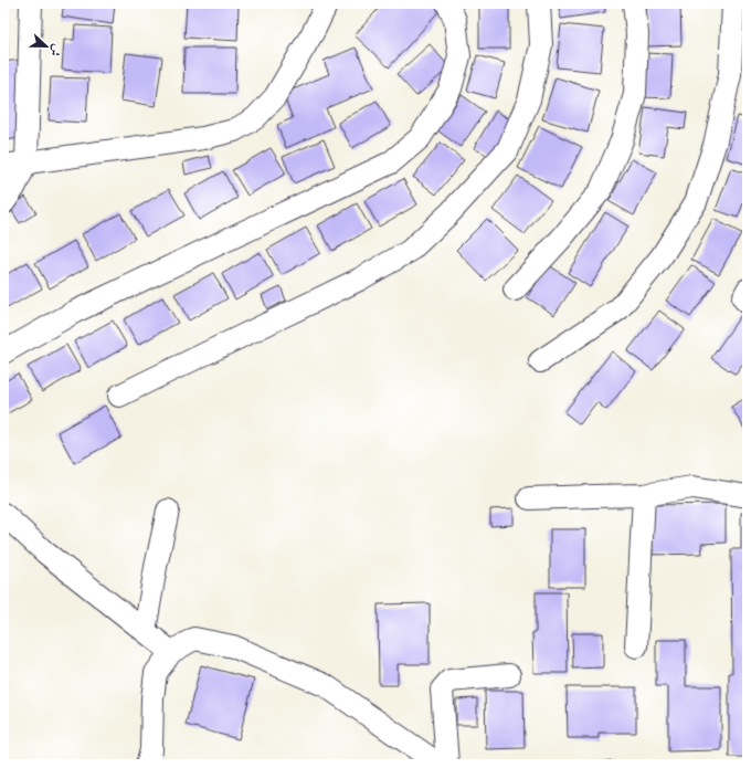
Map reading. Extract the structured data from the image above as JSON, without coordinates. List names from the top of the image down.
{
  "north": "right"
}
